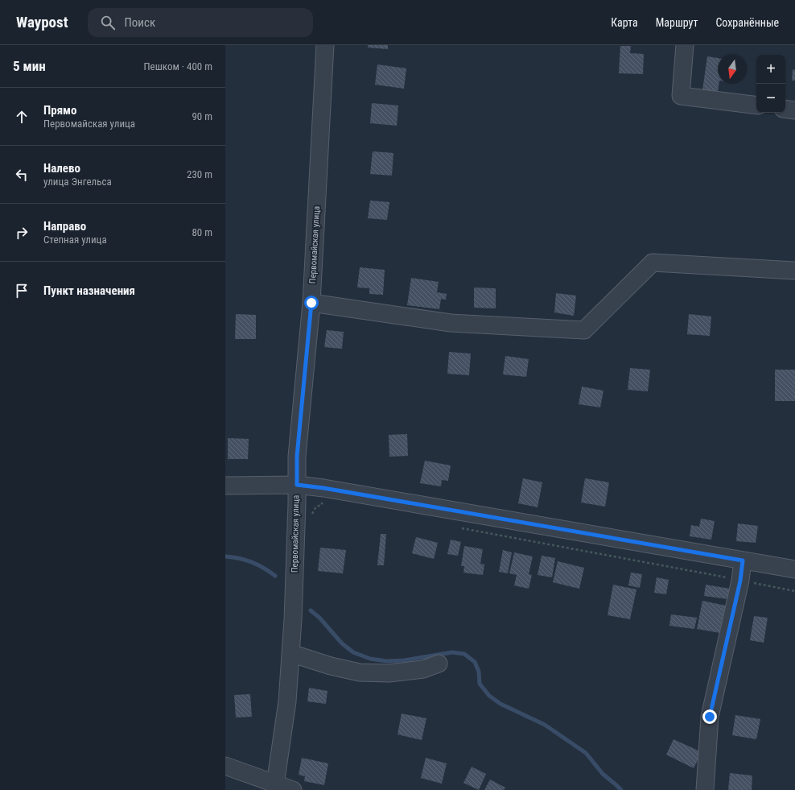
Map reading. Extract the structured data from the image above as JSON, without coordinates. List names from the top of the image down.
{
  "streets": {
    "street": ["Первомайская улица"]
  },
  "north": "bottom",
  "page": {
    "header": "Waypost",
    "search": "Поиск",
    "nav": ["Карта", "Маршрут", "Сохранённые"],
    "heading": ["5 мин", "Пешком · 400 m"],
    "map_buttons": ["+", "−"],
    "list": [
      ["Прямо", "Первомайская улица", "90 m"],
      ["Налево", "улица Энгельса", "230 m"],
      ["Направо", "Степная улица", "80 m"],
      "Пункт назначения"
    ]
  }
}
